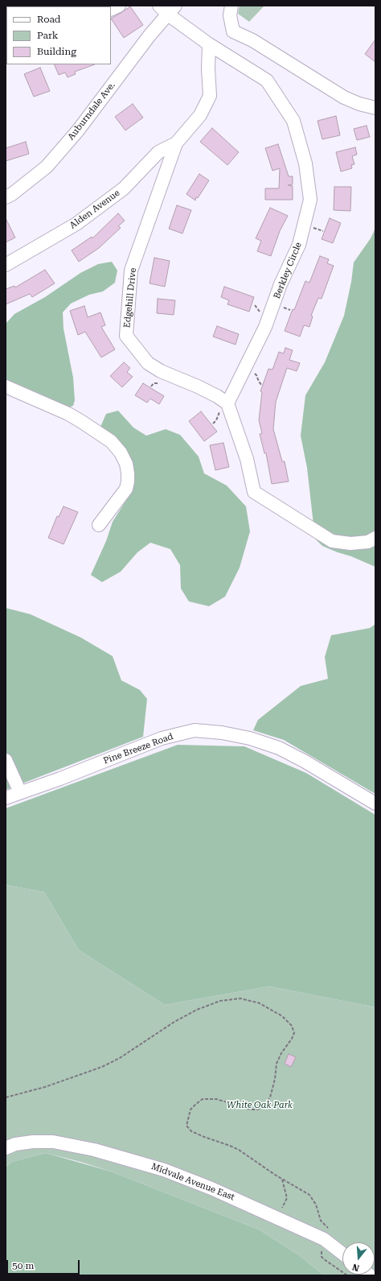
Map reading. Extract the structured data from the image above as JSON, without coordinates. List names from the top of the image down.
{
  "streets": {
    "street": [
      "Auburndale Ave.",
      "Alden Avenue",
      "Berkley Circle",
      "Edgehill Drive",
      "Pine Breeze Road",
      "Midvale Avenue East"
    ]
  },
  "crossings": [
    ["Auburndale Ave.", "Berkley Circle"],
    ["Alden Avenue", "Edgehill Drive"],
    ["Berkley Circle", "Edgehill Drive"]
  ],
  "parks": ["White Oak Park"],
  "legend": ["Road", "Park", "Building"],
  "scale_bar": "50 m",
  "north": "bottom"
}
